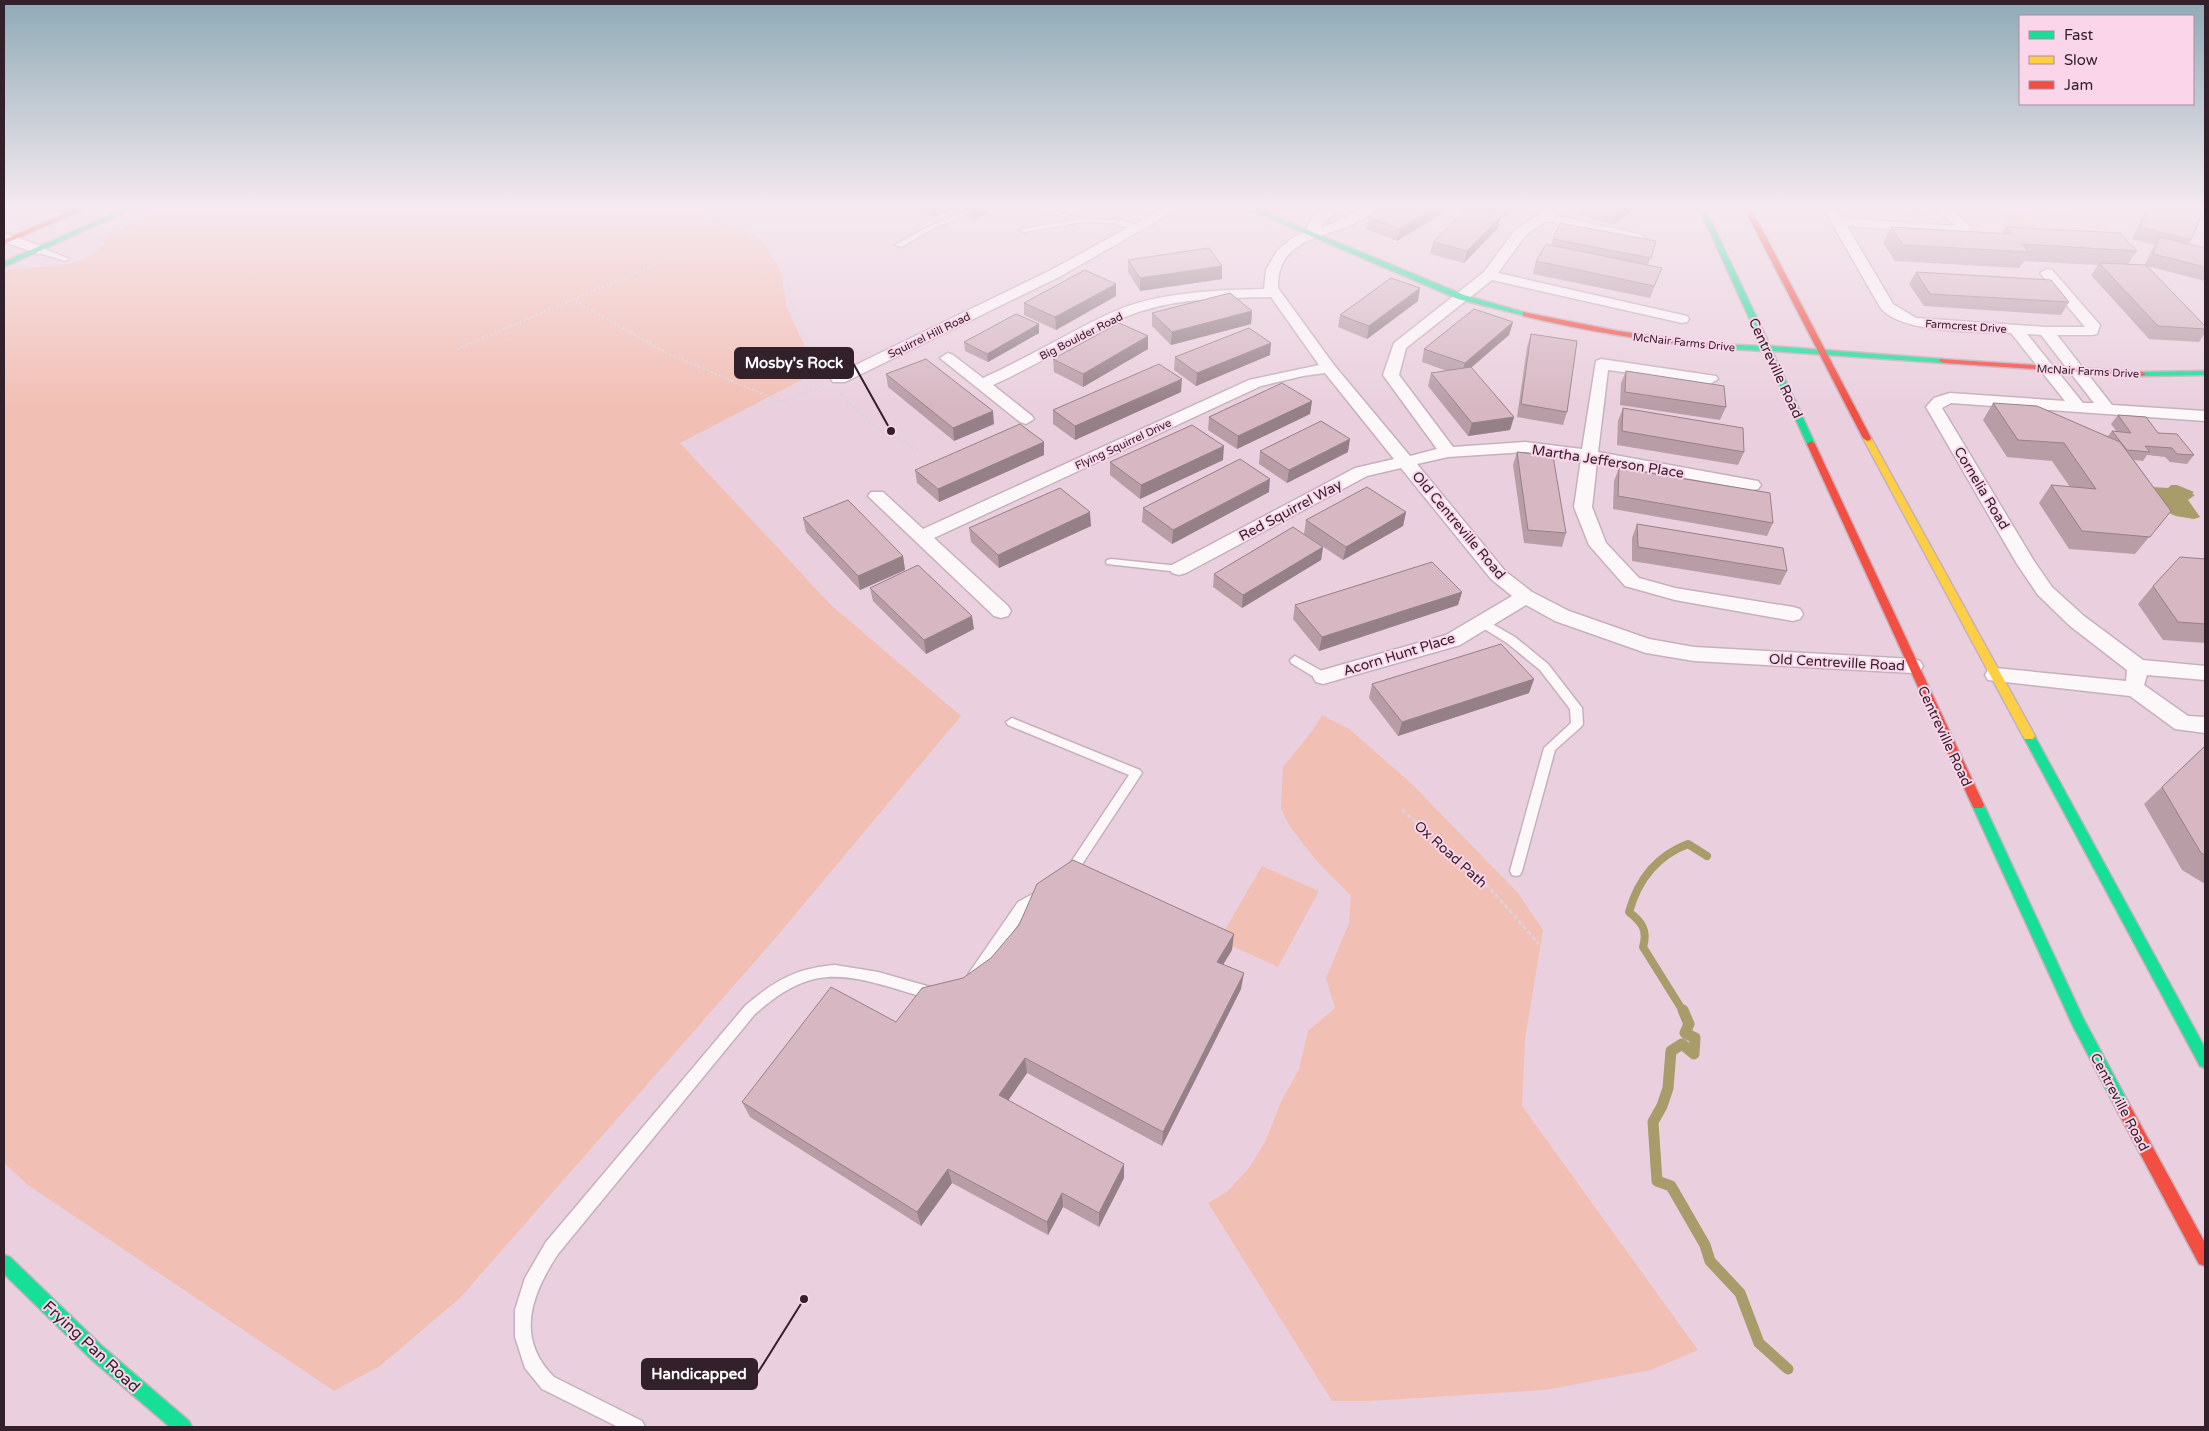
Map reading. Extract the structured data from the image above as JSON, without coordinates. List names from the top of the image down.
{
  "streets": {
    "main road": ["McNair Farms Drive", "Centreville Road", "Frying Pan Road"],
    "street": [
      "Farmcrest Drive",
      "Squirrel Hill Road",
      "Big Boulder Road",
      "Flying Squirrel Drive",
      "Martha Jefferson Place",
      "Cornelia Road",
      "Red Squirrel Way",
      "Old Centreville Road",
      "Acorn Hunt Place"
    ],
    "path": ["Ox Road Path"]
  },
  "crossings": [
    ["Farmcrest Drive", "McNair Farms Drive"],
    ["Big Boulder Road", "Old Centreville Road"],
    ["McNair Farms Drive", "Centreville Road"],
    ["Centreville Road", "Old Centreville Road"],
    ["Flying Squirrel Drive", "Old Centreville Road"],
    ["Martha Jefferson Place", "Red Squirrel Way"],
    ["Martha Jefferson Place", "Old Centreville Road"],
    ["Red Squirrel Way", "Old Centreville Road"],
    ["Old Centreville Road", "Acorn Hunt Place"]
  ],
  "places": ["Mosby's Rock", "Handicapped"],
  "legend": ["Fast", "Slow", "Jam"]
}
